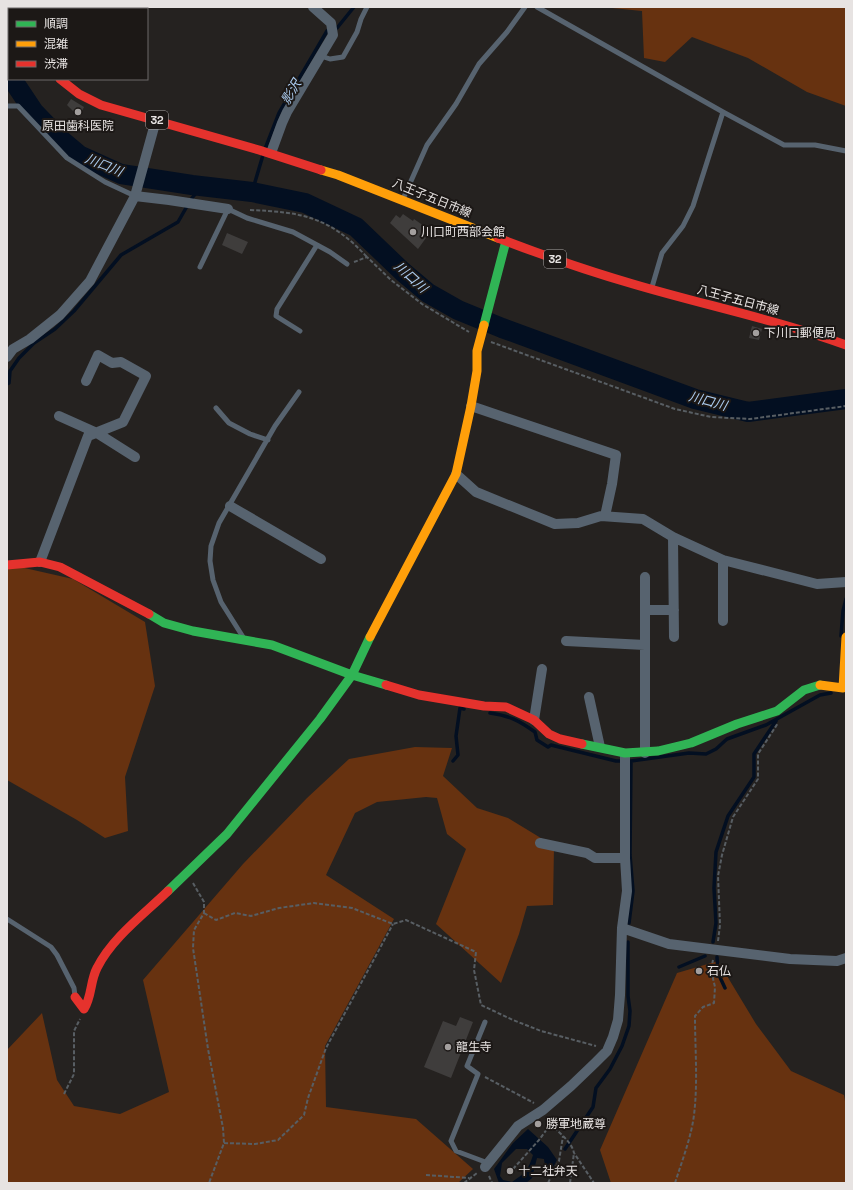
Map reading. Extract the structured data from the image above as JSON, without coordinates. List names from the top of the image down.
{
  "streets": {
    "street": ["32", "八王子五日市線"]
  },
  "water": ["影沢", "川口川"],
  "places": [
    "原田歯科医院",
    "川口町西部会館",
    "下川口郵便局",
    "石仏",
    "龍生寺",
    "勝軍地蔵尊",
    "十二社弁天"
  ],
  "legend": ["順調", "混雑", "渋滞"]
}
